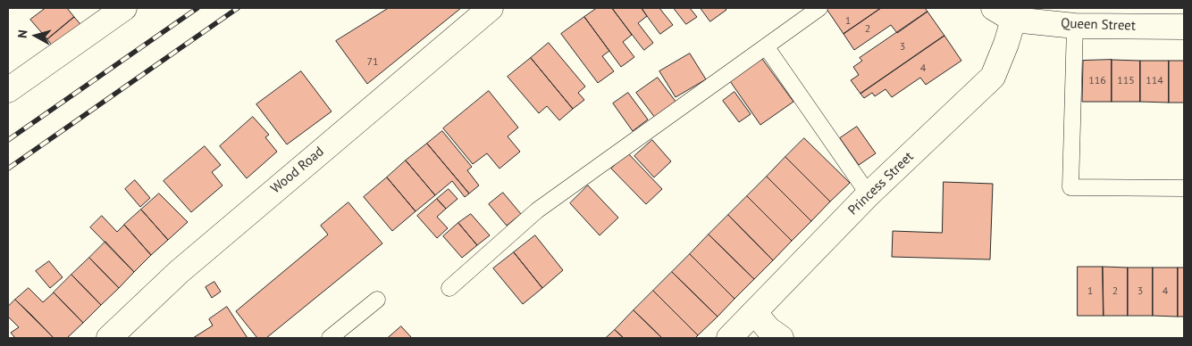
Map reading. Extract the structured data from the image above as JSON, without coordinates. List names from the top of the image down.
{
  "streets": {
    "street": ["Queen Street", "Wood Road", "Princess Street"]
  },
  "crossings": [
    ["Queen Street", "Princess Street"]
  ],
  "house_numbers": [
    "1",
    "2",
    "3",
    "71",
    "4",
    "116",
    "115",
    "114",
    "1",
    "2",
    "3",
    "4"
  ],
  "north": "left"
}
